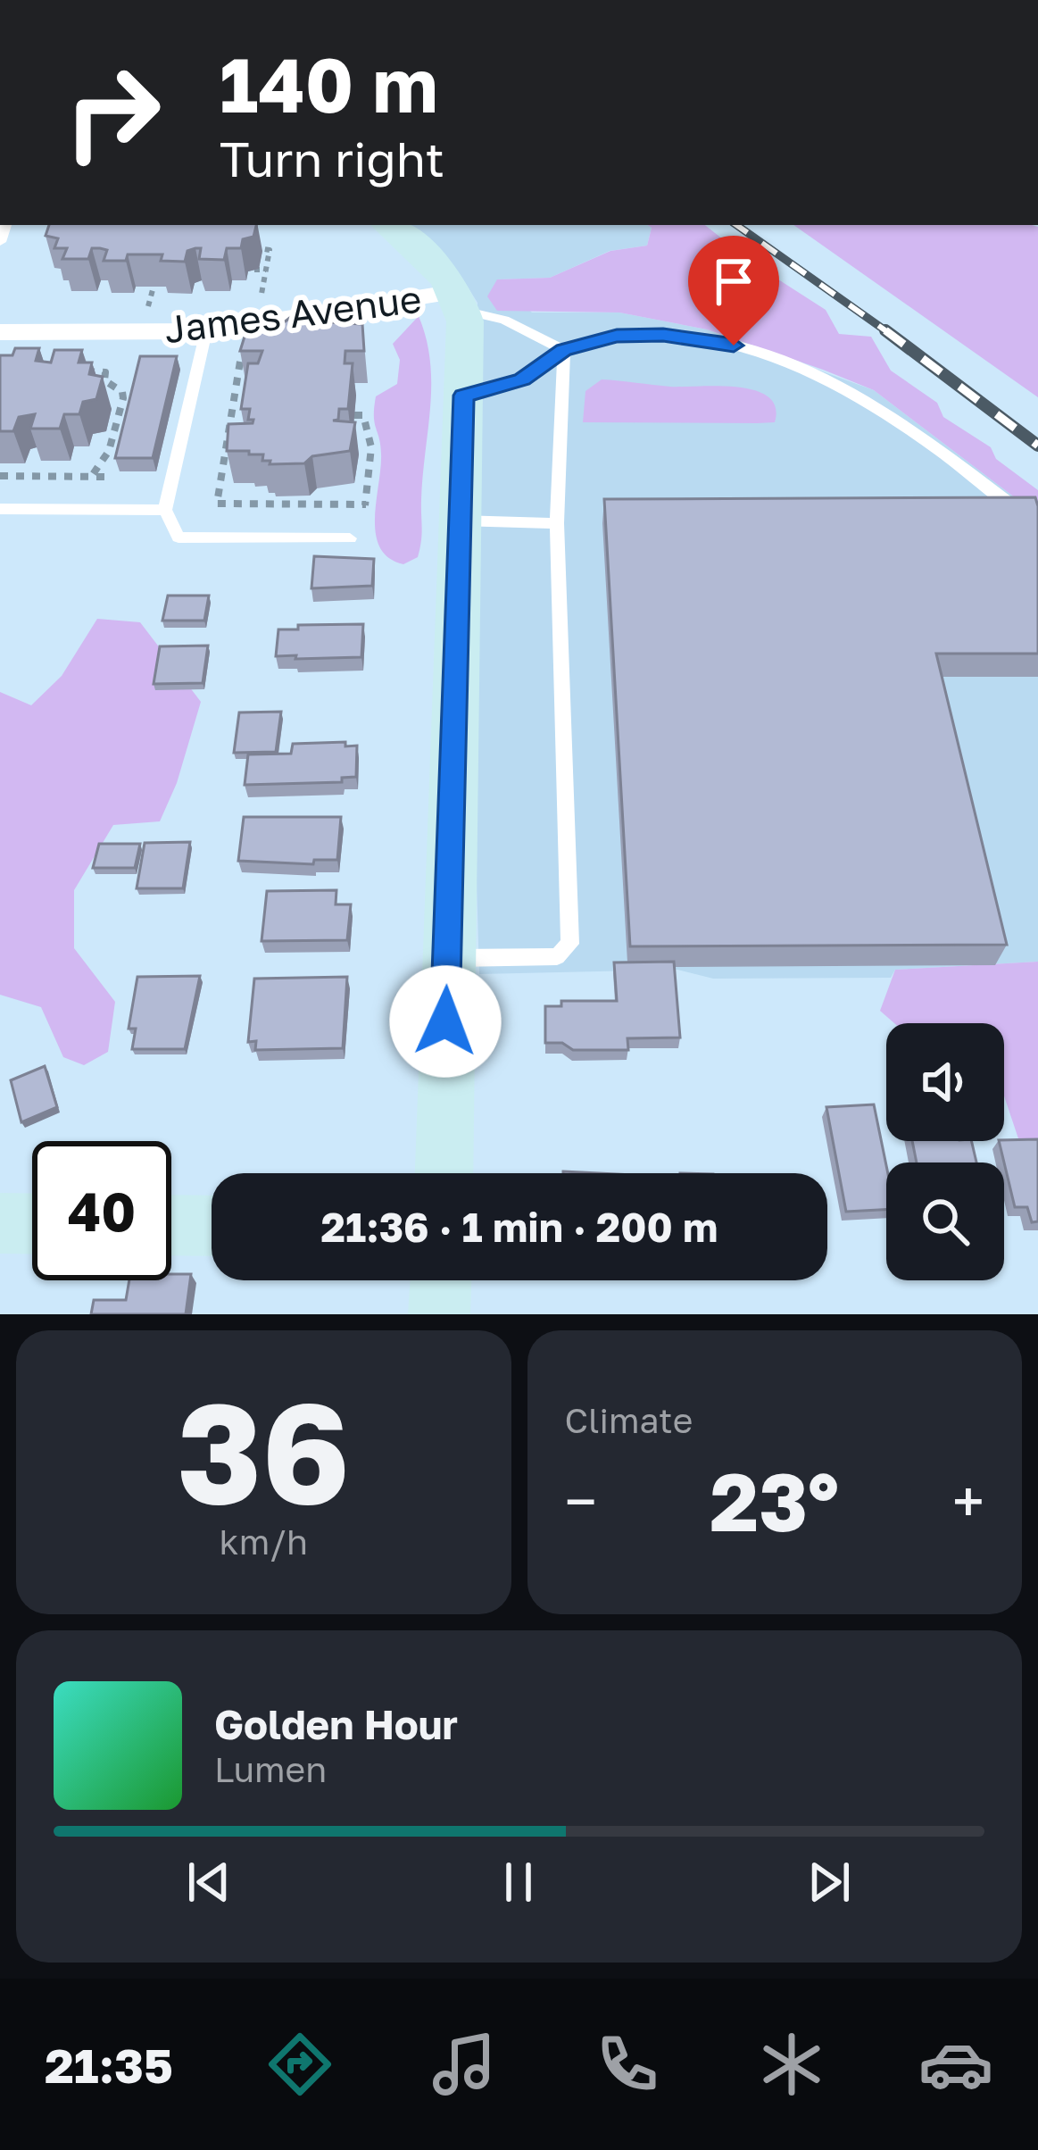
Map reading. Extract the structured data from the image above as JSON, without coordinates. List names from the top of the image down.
{
  "streets": {
    "street": ["James Avenue"]
  },
  "page": {
    "turn": ["140 m", "Turn right"],
    "limit": "40",
    "trip": "21:36 · 1 min · 200 m",
    "tile": [
      ["36", "km/h"],
      "Climate"
    ],
    "heat": ["−", "23°", "+"],
    "song": ["Golden Hour", "Lumen"],
    "tabs": "21:35"
  }
}
